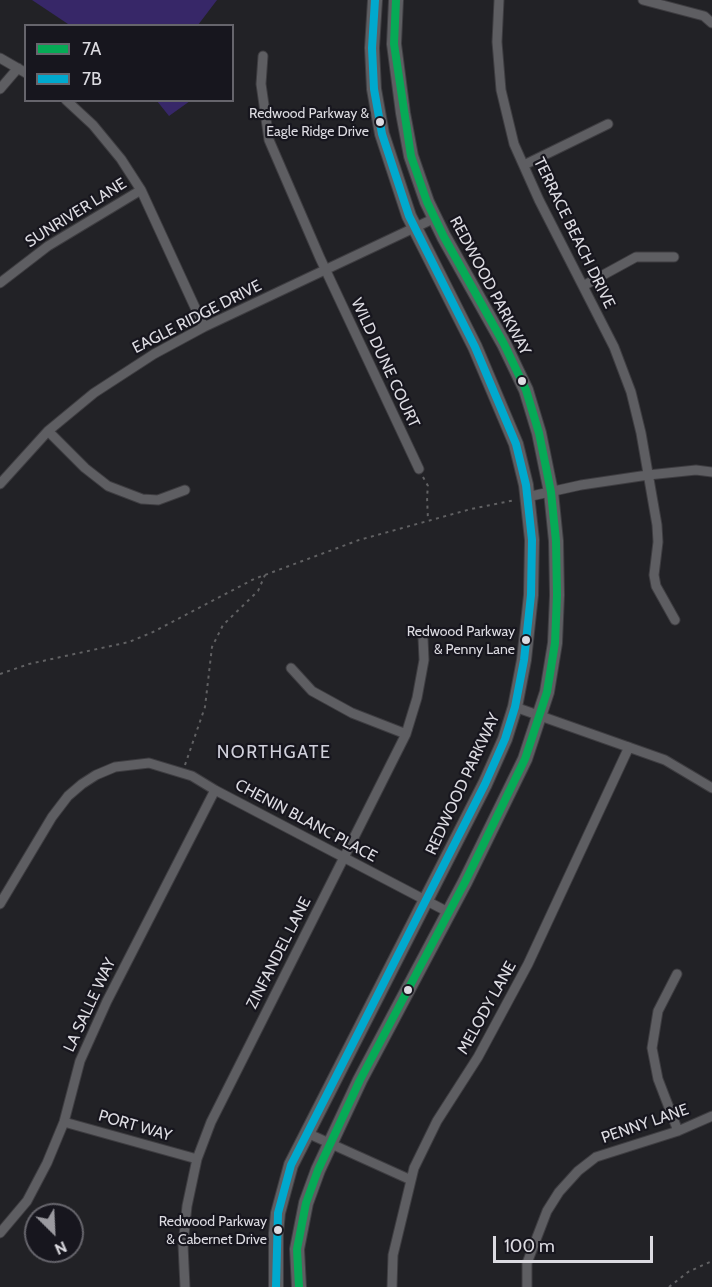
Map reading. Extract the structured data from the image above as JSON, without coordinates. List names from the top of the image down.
{
  "streets": {
    "main road": ["REDWOOD PARKWAY"],
    "street": [
      "SUNRIVER LANE",
      "TERRACE BEACH DRIVE",
      "EAGLE RIDGE DRIVE",
      "WILD DUNE COURT",
      "CHENIN BLANC PLACE",
      "ZINFANDEL LANE",
      "LA SALLE WAY",
      "MELODY LANE",
      "PENNY LANE",
      "PORT WAY"
    ]
  },
  "crossings": [
    ["REDWOOD PARKWAY", "EAGLE RIDGE DRIVE"],
    ["REDWOOD PARKWAY", "CHENIN BLANC PLACE"],
    ["EAGLE RIDGE DRIVE", "WILD DUNE COURT"],
    ["CHENIN BLANC PLACE", "ZINFANDEL LANE"],
    ["CHENIN BLANC PLACE", "LA SALLE WAY"],
    ["ZINFANDEL LANE", "PORT WAY"],
    ["LA SALLE WAY", "PORT WAY"]
  ],
  "districts": ["NORTHGATE"],
  "places": ["Redwood Parkway & Eagle Ridge Drive", "Redwood Parkway & Penny Lane", "Redwood Parkway & Cabernet Drive"],
  "lines": ["transit line 7A", "transit line 7B"],
  "legend": ["7A", "7B"],
  "scale_bar": "100 m",
  "north": "bottom right"
}
